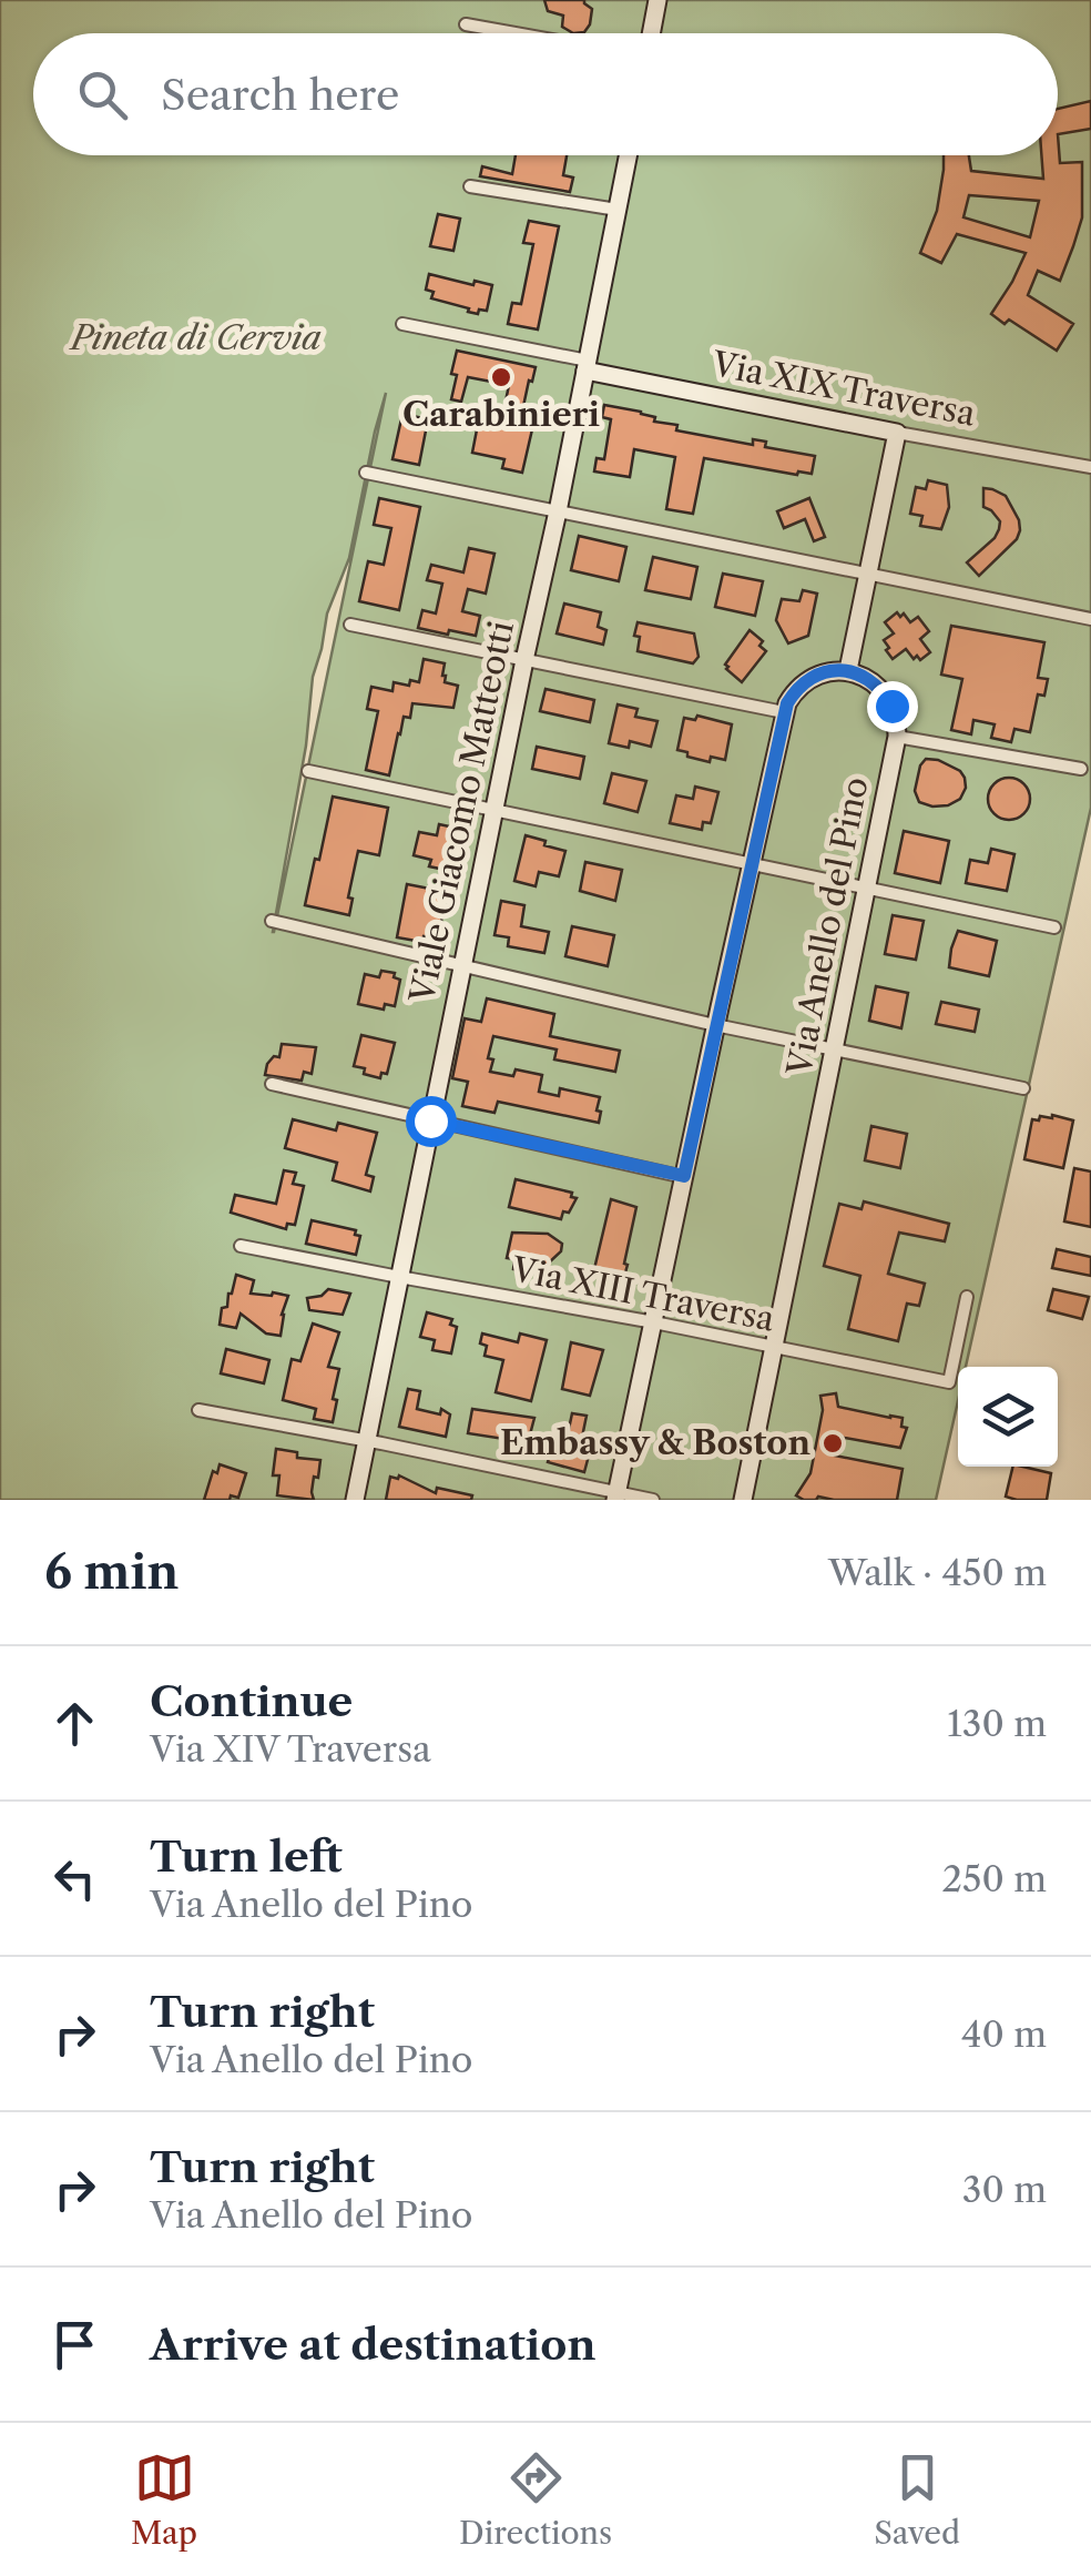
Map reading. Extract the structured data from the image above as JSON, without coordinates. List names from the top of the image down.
{
  "streets": {
    "street": [
      "Via XIX Traversa",
      "Viale Giacomo Matteotti",
      "Via Anello del Pino",
      "Via XIII Traversa"
    ]
  },
  "crossings": [
    ["Via XIX Traversa", "Viale Giacomo Matteotti"],
    ["Viale Giacomo Matteotti", "Via XIII Traversa"],
    ["Via Anello del Pino", "Via XIII Traversa"]
  ],
  "parks": ["Pineta di Cervia"],
  "places": ["Carabinieri", "Embassy & Boston"],
  "page": {
    "search": "Search here",
    "heading": ["6 min", "Walk · 450 m"],
    "list": [
      ["Continue", "Via XIV Traversa", "130 m"],
      ["Turn left", "Via Anello del Pino", "250 m"],
      ["Turn right", "Via Anello del Pino", "40 m"],
      ["Turn right", "Via Anello del Pino", "30 m"],
      "Arrive at destination"
    ],
    "nav": ["Map", "Directions", "Saved"]
  }
}
